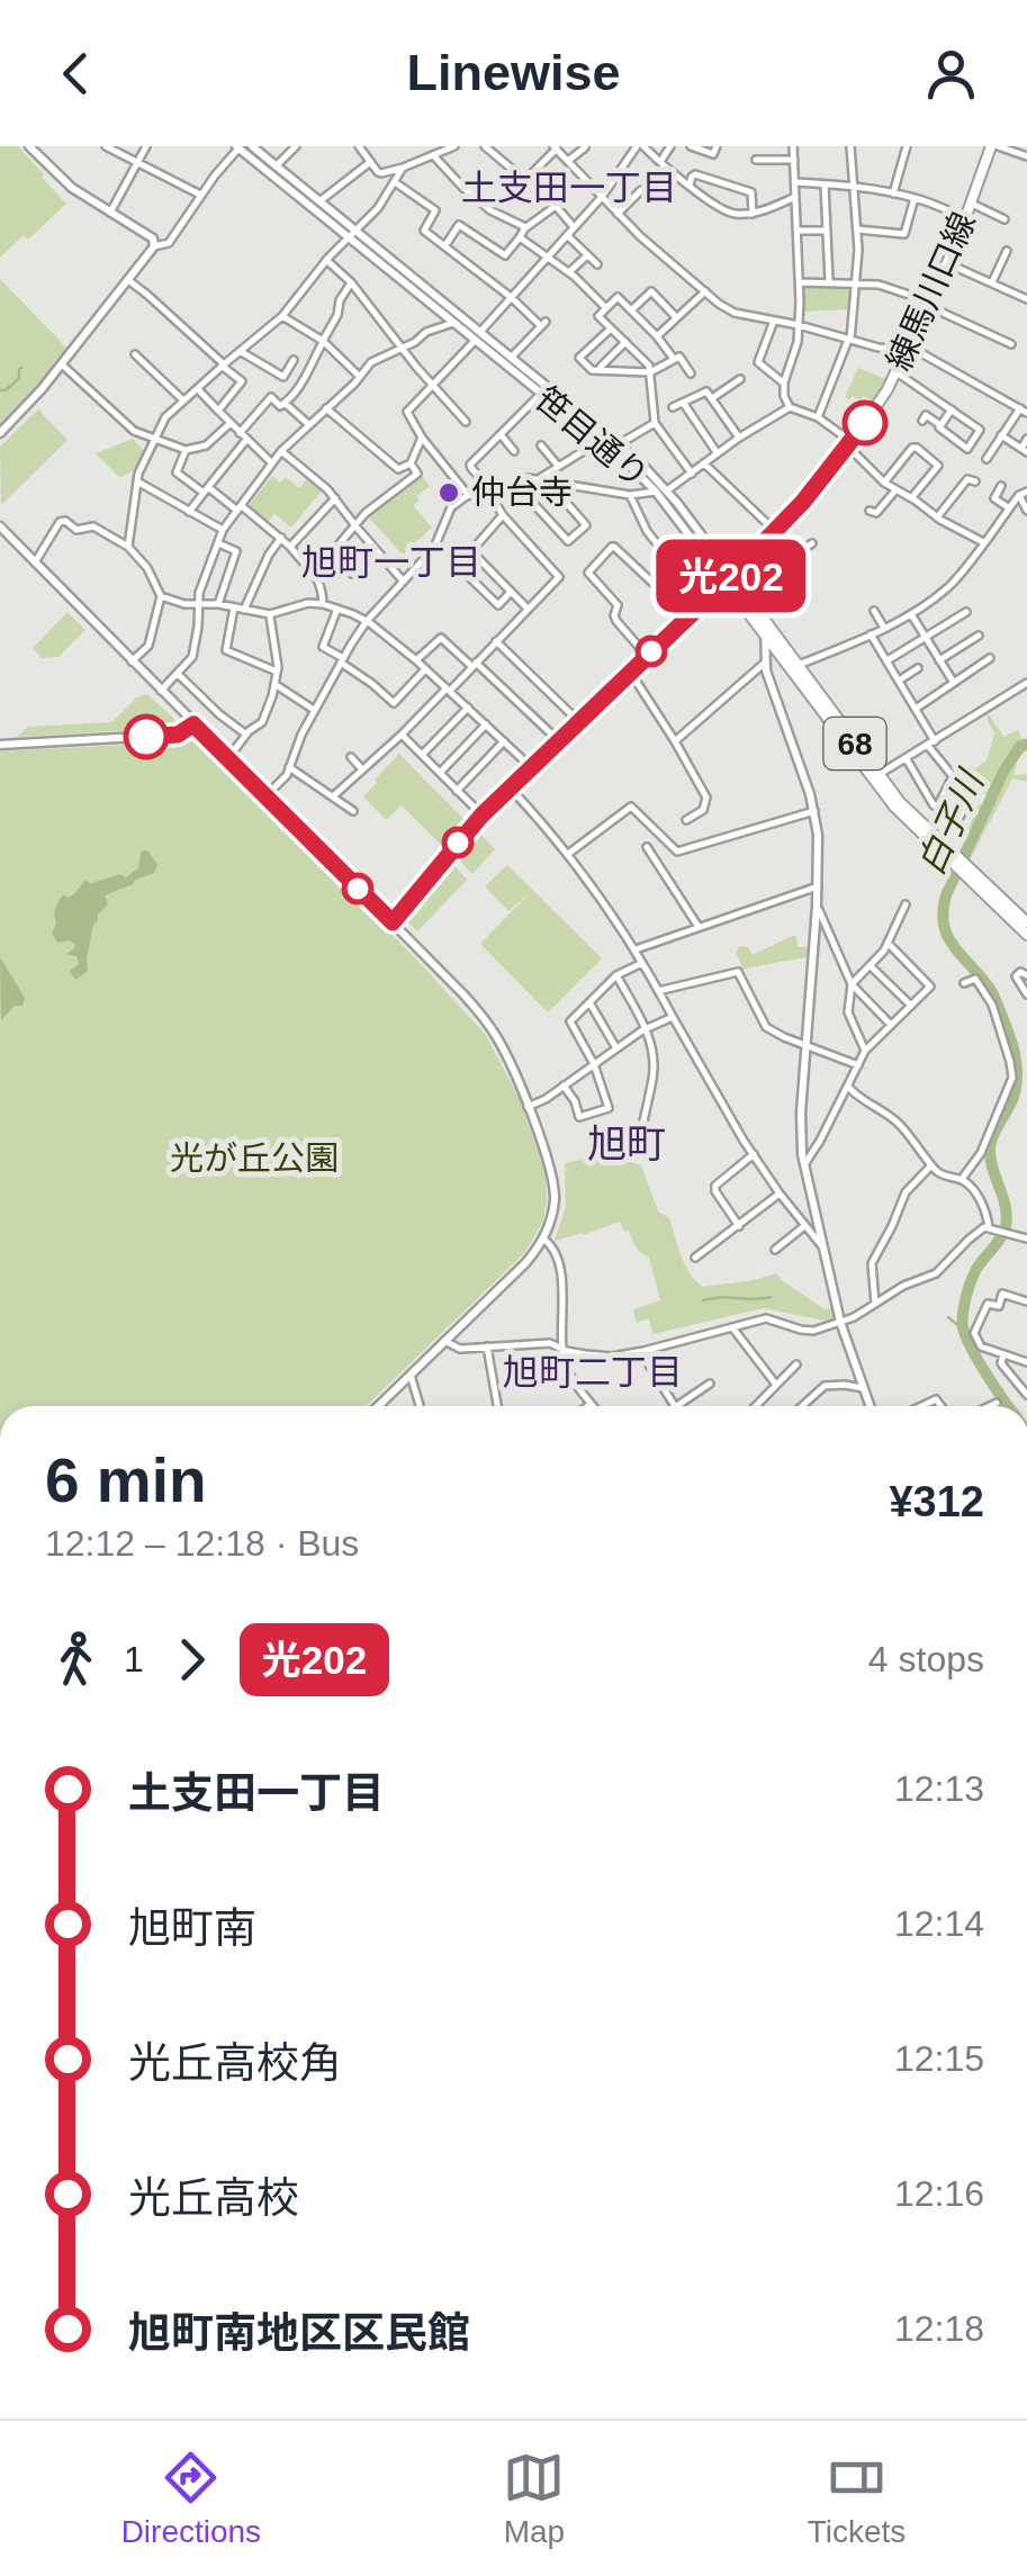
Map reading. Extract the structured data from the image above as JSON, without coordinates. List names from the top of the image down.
{
  "streets": {
    "main road": ["練馬川口線", "笹目通り", "68"]
  },
  "crossings": [
    ["練馬川口線", "笹目通り"]
  ],
  "districts": [
    "土支田一丁目",
    "旭町一丁目",
    "旭町",
    "旭町二丁目"
  ],
  "water": ["白子川"],
  "parks": ["光が丘公園"],
  "places": ["仲台寺"],
  "lines": ["bus line 光202"],
  "page": {
    "header": "Linewise",
    "on_map": "光202",
    "heading": ["6 min", "12:12 – 12:18 · Bus", "¥312"],
    "legs": ["1", "光202", "4 stops"],
    "list": [
      {
        "name": "土支田一丁目",
        "value": "12:13"
      },
      {
        "name": "旭町南",
        "value": "12:14"
      },
      {
        "name": "光丘高校角",
        "value": "12:15"
      },
      {
        "name": "光丘高校",
        "value": "12:16"
      },
      {
        "name": "旭町南地区区民館",
        "value": "12:18"
      }
    ],
    "tabs": ["Directions", "Map", "Tickets"]
  }
}
